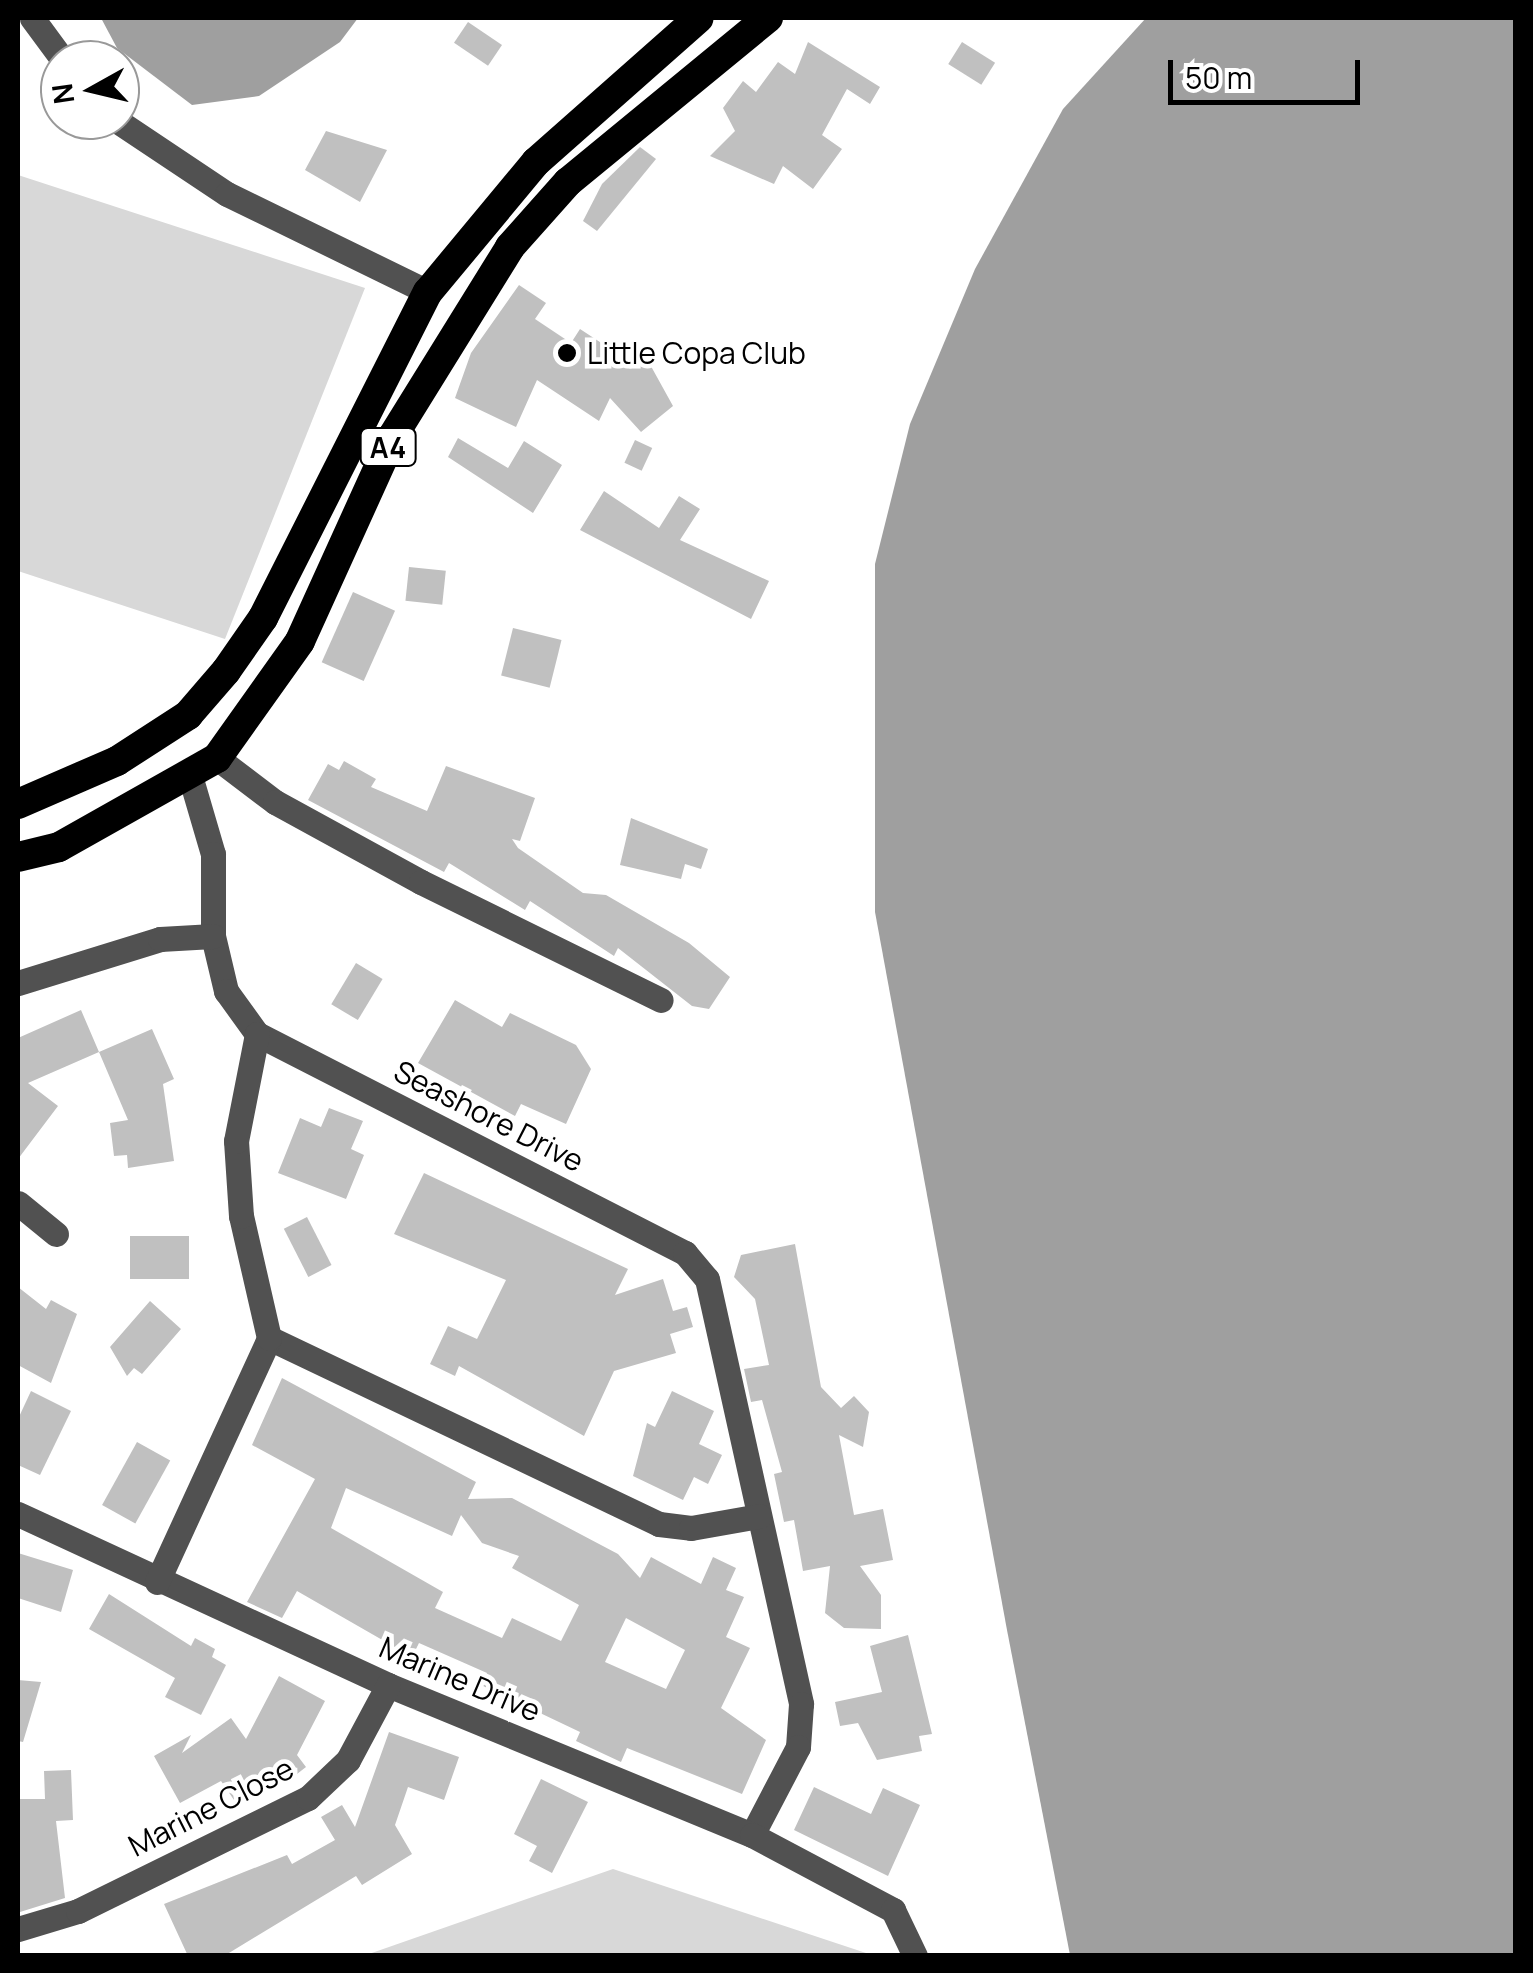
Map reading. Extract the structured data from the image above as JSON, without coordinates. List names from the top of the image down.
{
  "streets": {
    "highway": ["A4"],
    "street": ["Seashore Drive", "Marine Drive", "Marine Close"]
  },
  "crossings": [
    ["A4", "Seashore Drive"],
    ["Seashore Drive", "Marine Drive"],
    ["Marine Drive", "Marine Close"]
  ],
  "places": ["Little Copa Club"],
  "scale_bar": "50 m",
  "north": "left"
}
